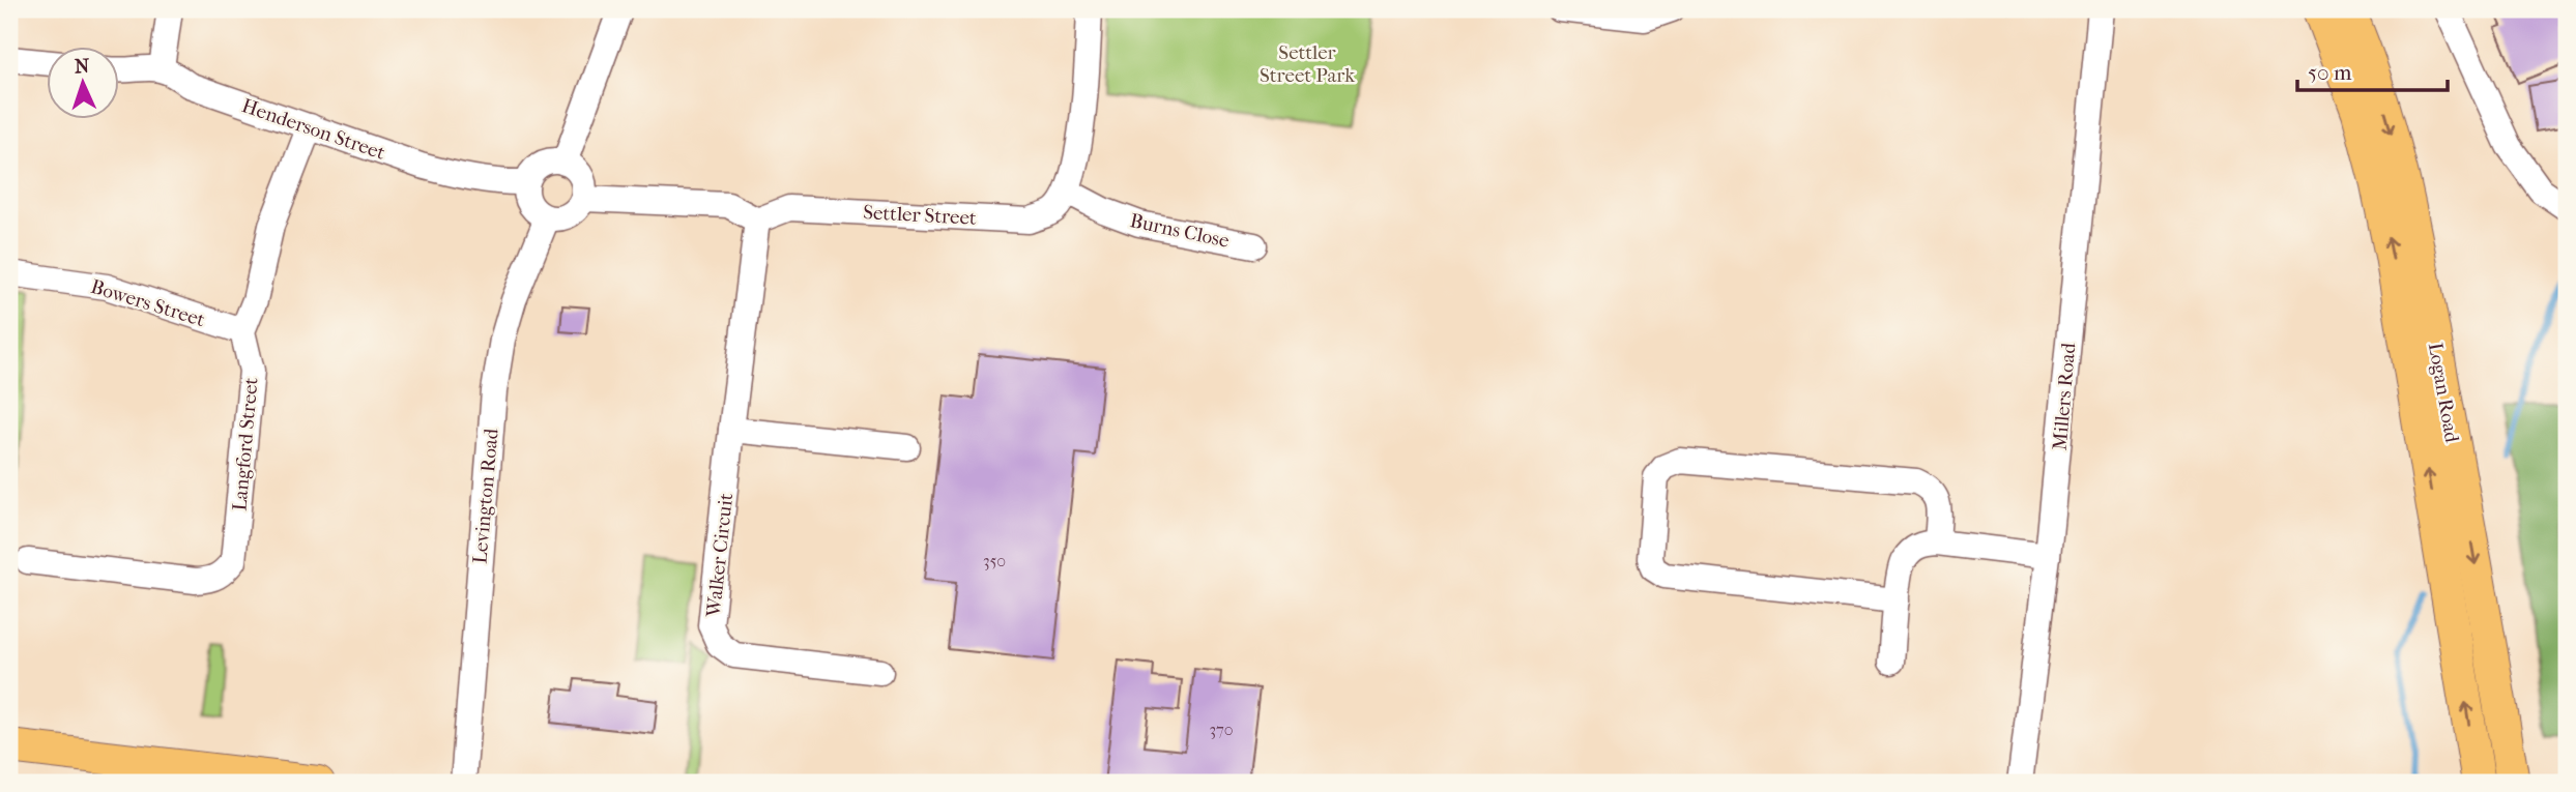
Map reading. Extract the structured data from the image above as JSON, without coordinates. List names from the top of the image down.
{
  "streets": {
    "main road": ["Logan Road"],
    "street": [
      "Henderson Street",
      "Settler Street",
      "Burns Close",
      "Bowers Street",
      "Millers Road",
      "Langford Street",
      "Levington Road",
      "Walker Circuit"
    ]
  },
  "crossings": [
    ["Henderson Street", "Levington Road"],
    ["Settler Street", "Burns Close"],
    ["Settler Street", "Walker Circuit"],
    ["Bowers Street", "Langford Street"]
  ],
  "parks": ["Settler Street Park"],
  "house_numbers": ["350", "370"],
  "scale_bar": "50 m",
  "north": "top"
}
